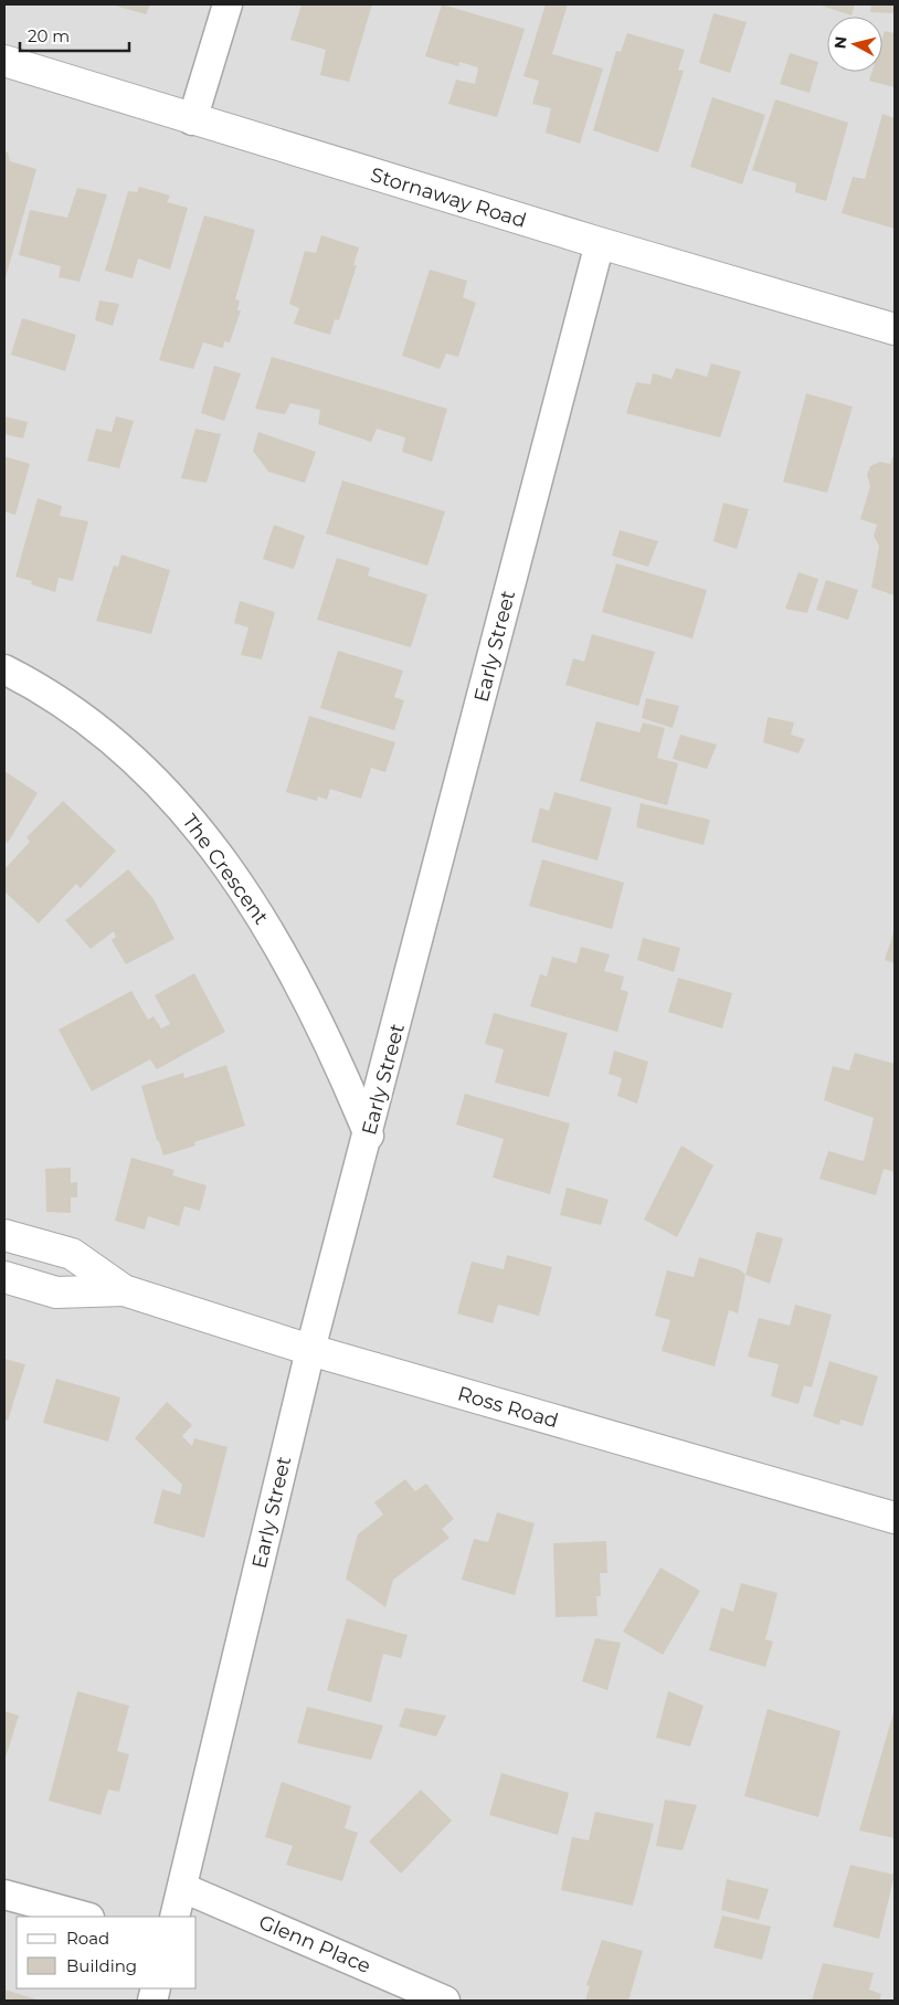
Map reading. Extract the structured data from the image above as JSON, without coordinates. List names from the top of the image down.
{
  "streets": {
    "street": [
      "Stornaway Road",
      "Early Street",
      "The Crescent",
      "Ross Road",
      "Glenn Place"
    ]
  },
  "crossings": [
    ["Stornaway Road", "Early Street"],
    ["Early Street", "The Crescent"],
    ["Early Street", "Ross Road"],
    ["Early Street", "Glenn Place"]
  ],
  "legend": ["Road", "Building"],
  "scale_bar": "20 m",
  "north": "left"
}
